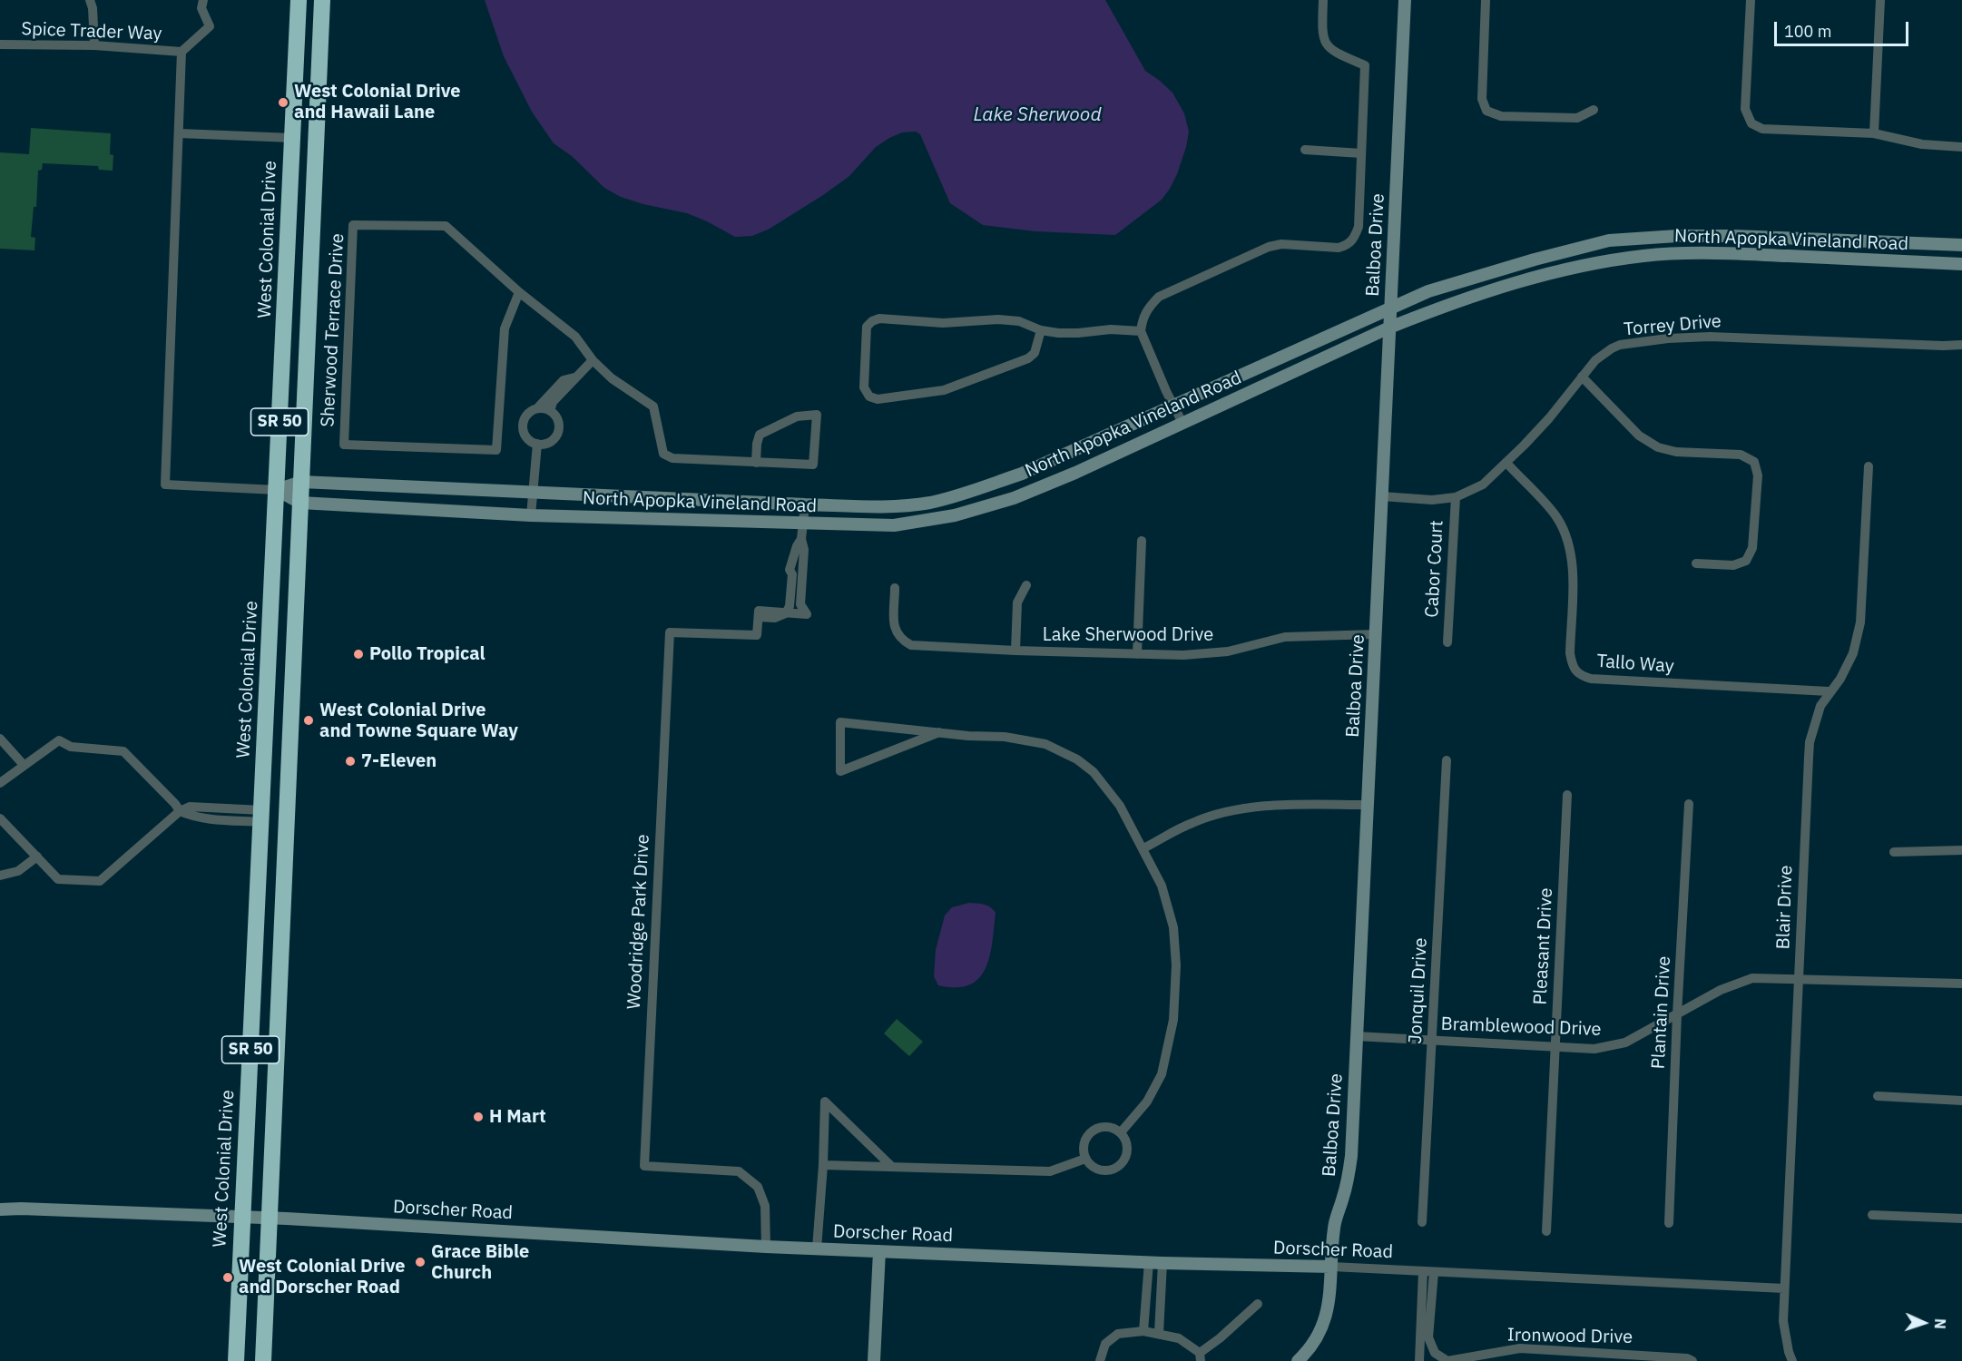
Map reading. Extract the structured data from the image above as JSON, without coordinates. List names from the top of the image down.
{
  "streets": {
    "highway": ["West Colonial Drive", "SR 50"],
    "street": [
      "Spice Trader Way",
      "North Apopka Vineland Road",
      "Balboa Drive",
      "Torrey Drive",
      "Sherwood Terrace Drive",
      "Cabor Court",
      "Lake Sherwood Drive",
      "Tallo Way",
      "Blair Drive",
      "Woodridge Park Drive",
      "Pleasant Drive",
      "Jonquil Drive",
      "Plantain Drive",
      "Bramblewood Drive",
      "Dorscher Road",
      "Ironwood Drive"
    ]
  },
  "crossings": [
    ["West Colonial Drive", "Dorscher Road"],
    ["North Apopka Vineland Road", "Balboa Drive"],
    ["North Apopka Vineland Road", "SR 50"],
    ["North Apopka Vineland Road", "Woodridge Park Drive"],
    ["Balboa Drive", "Torrey Drive"],
    ["Balboa Drive", "Lake Sherwood Drive"],
    ["Balboa Drive", "Bramblewood Drive"],
    ["Balboa Drive", "Dorscher Road"],
    ["Torrey Drive", "Cabor Court"],
    ["Torrey Drive", "Tallo Way"],
    ["SR 50", "Dorscher Road"],
    ["Tallo Way", "Blair Drive"],
    ["Blair Drive", "Bramblewood Drive"],
    ["Blair Drive", "Dorscher Road"],
    ["Woodridge Park Drive", "Dorscher Road"],
    ["Pleasant Drive", "Bramblewood Drive"],
    ["Jonquil Drive", "Bramblewood Drive"],
    ["Plantain Drive", "Bramblewood Drive"]
  ],
  "water": ["Lake Sherwood"],
  "places": [
    "West Colonial Drive and Hawaii Lane",
    "Pollo Tropical",
    "West Colonial Drive and Towne Square Way",
    "7-Eleven",
    "H Mart",
    "Grace Bible Church",
    "West Colonial Drive and Dorscher Road"
  ],
  "scale_bar": "100 m",
  "north": "right"
}
